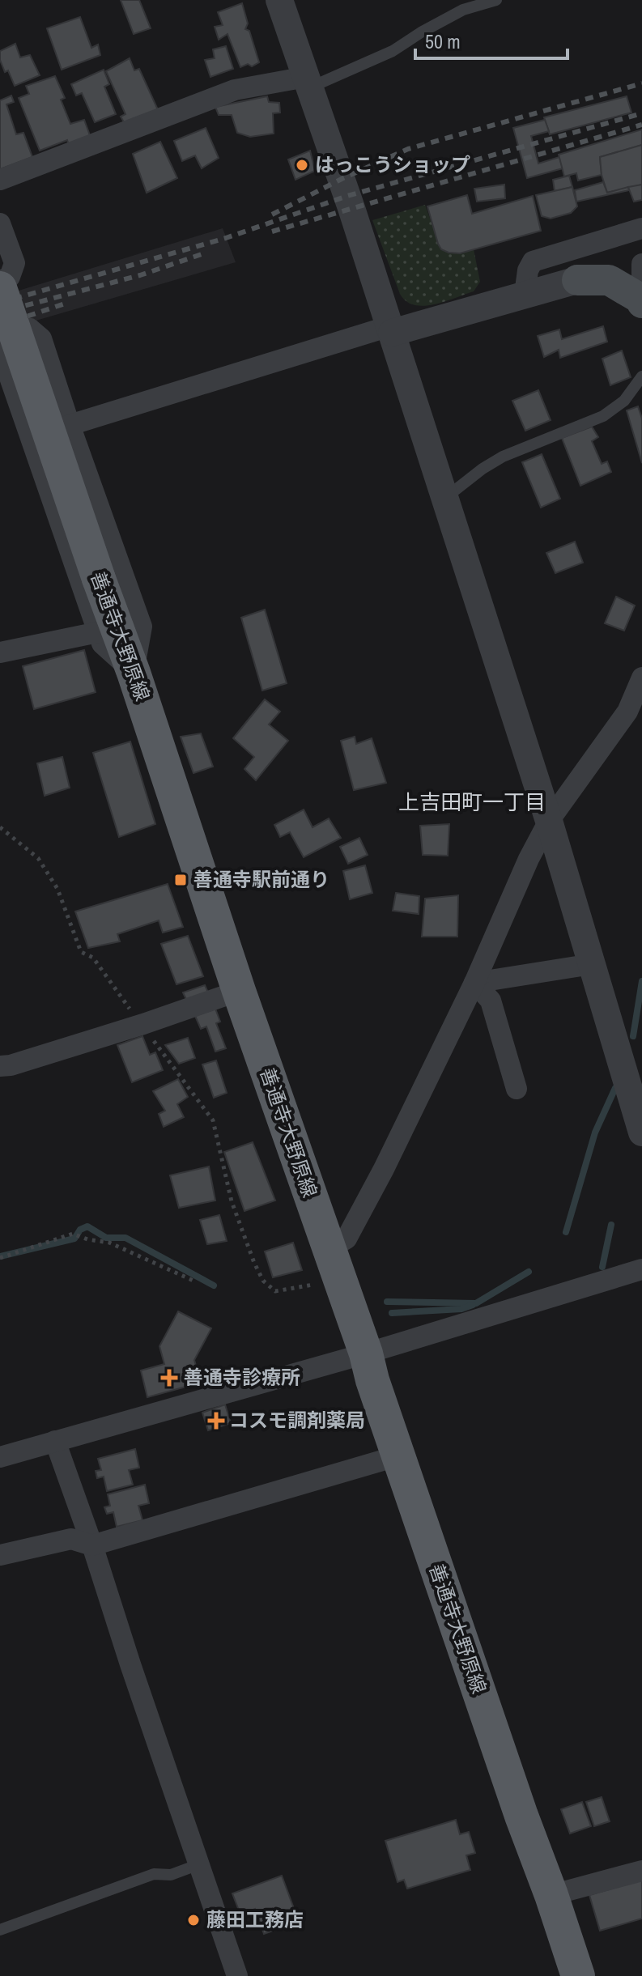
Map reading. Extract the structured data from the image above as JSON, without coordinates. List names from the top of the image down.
{
  "streets": {
    "main road": ["善通寺大野原線"]
  },
  "districts": ["上吉田町一丁目"],
  "places": {
    "other": ["はっこうショップ", "藤田工務店"],
    "transit": ["善通寺駅前通り"],
    "health": ["善通寺診療所", "コスモ調剤薬局"]
  },
  "scale_bar": "50 m"
}
